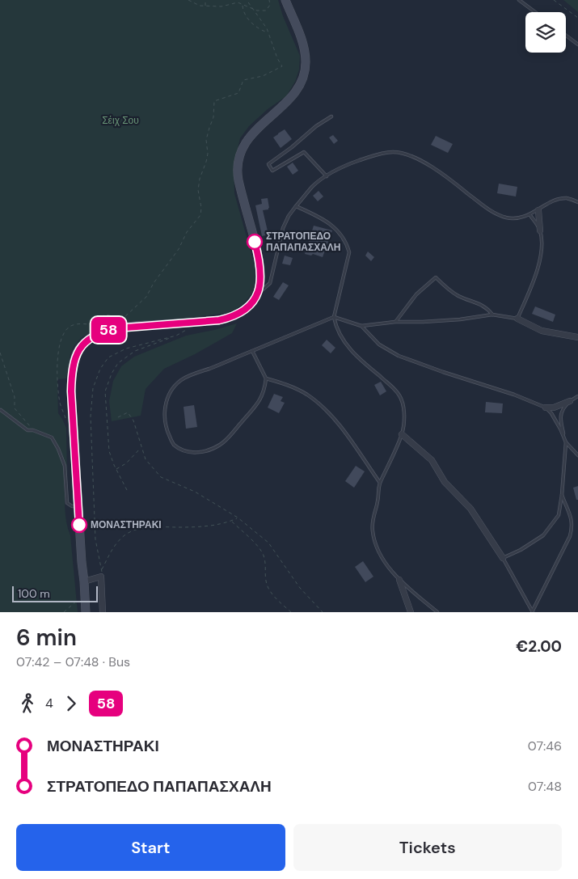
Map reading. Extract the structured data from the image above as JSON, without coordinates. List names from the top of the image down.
{
  "parks": ["Σέιχ Σου"],
  "places": ["ΣΤΡΑΤΟΠΕΔΟ ΠΑΠΑΠΑΣΧΑΛΗ", "ΜΟΝΑΣΤΗΡΑΚΙ"],
  "lines": ["bus line 58"],
  "scale_bar": "100 m",
  "page": {
    "on_map": "58",
    "scale": "100 m",
    "heading": ["6 min", "07:42 – 07:48 · Bus", "€2.00"],
    "legs": ["4", "58"],
    "list": [
      {
        "name": "ΜΟΝΑΣΤΗΡΑΚΙ",
        "value": "07:46"
      },
      {
        "name": "ΣΤΡΑΤΟΠΕΔΟ ΠΑΠΑΠΑΣΧΑΛΗ",
        "value": "07:48"
      }
    ],
    "buttons": ["Start", "Tickets"]
  }
}
